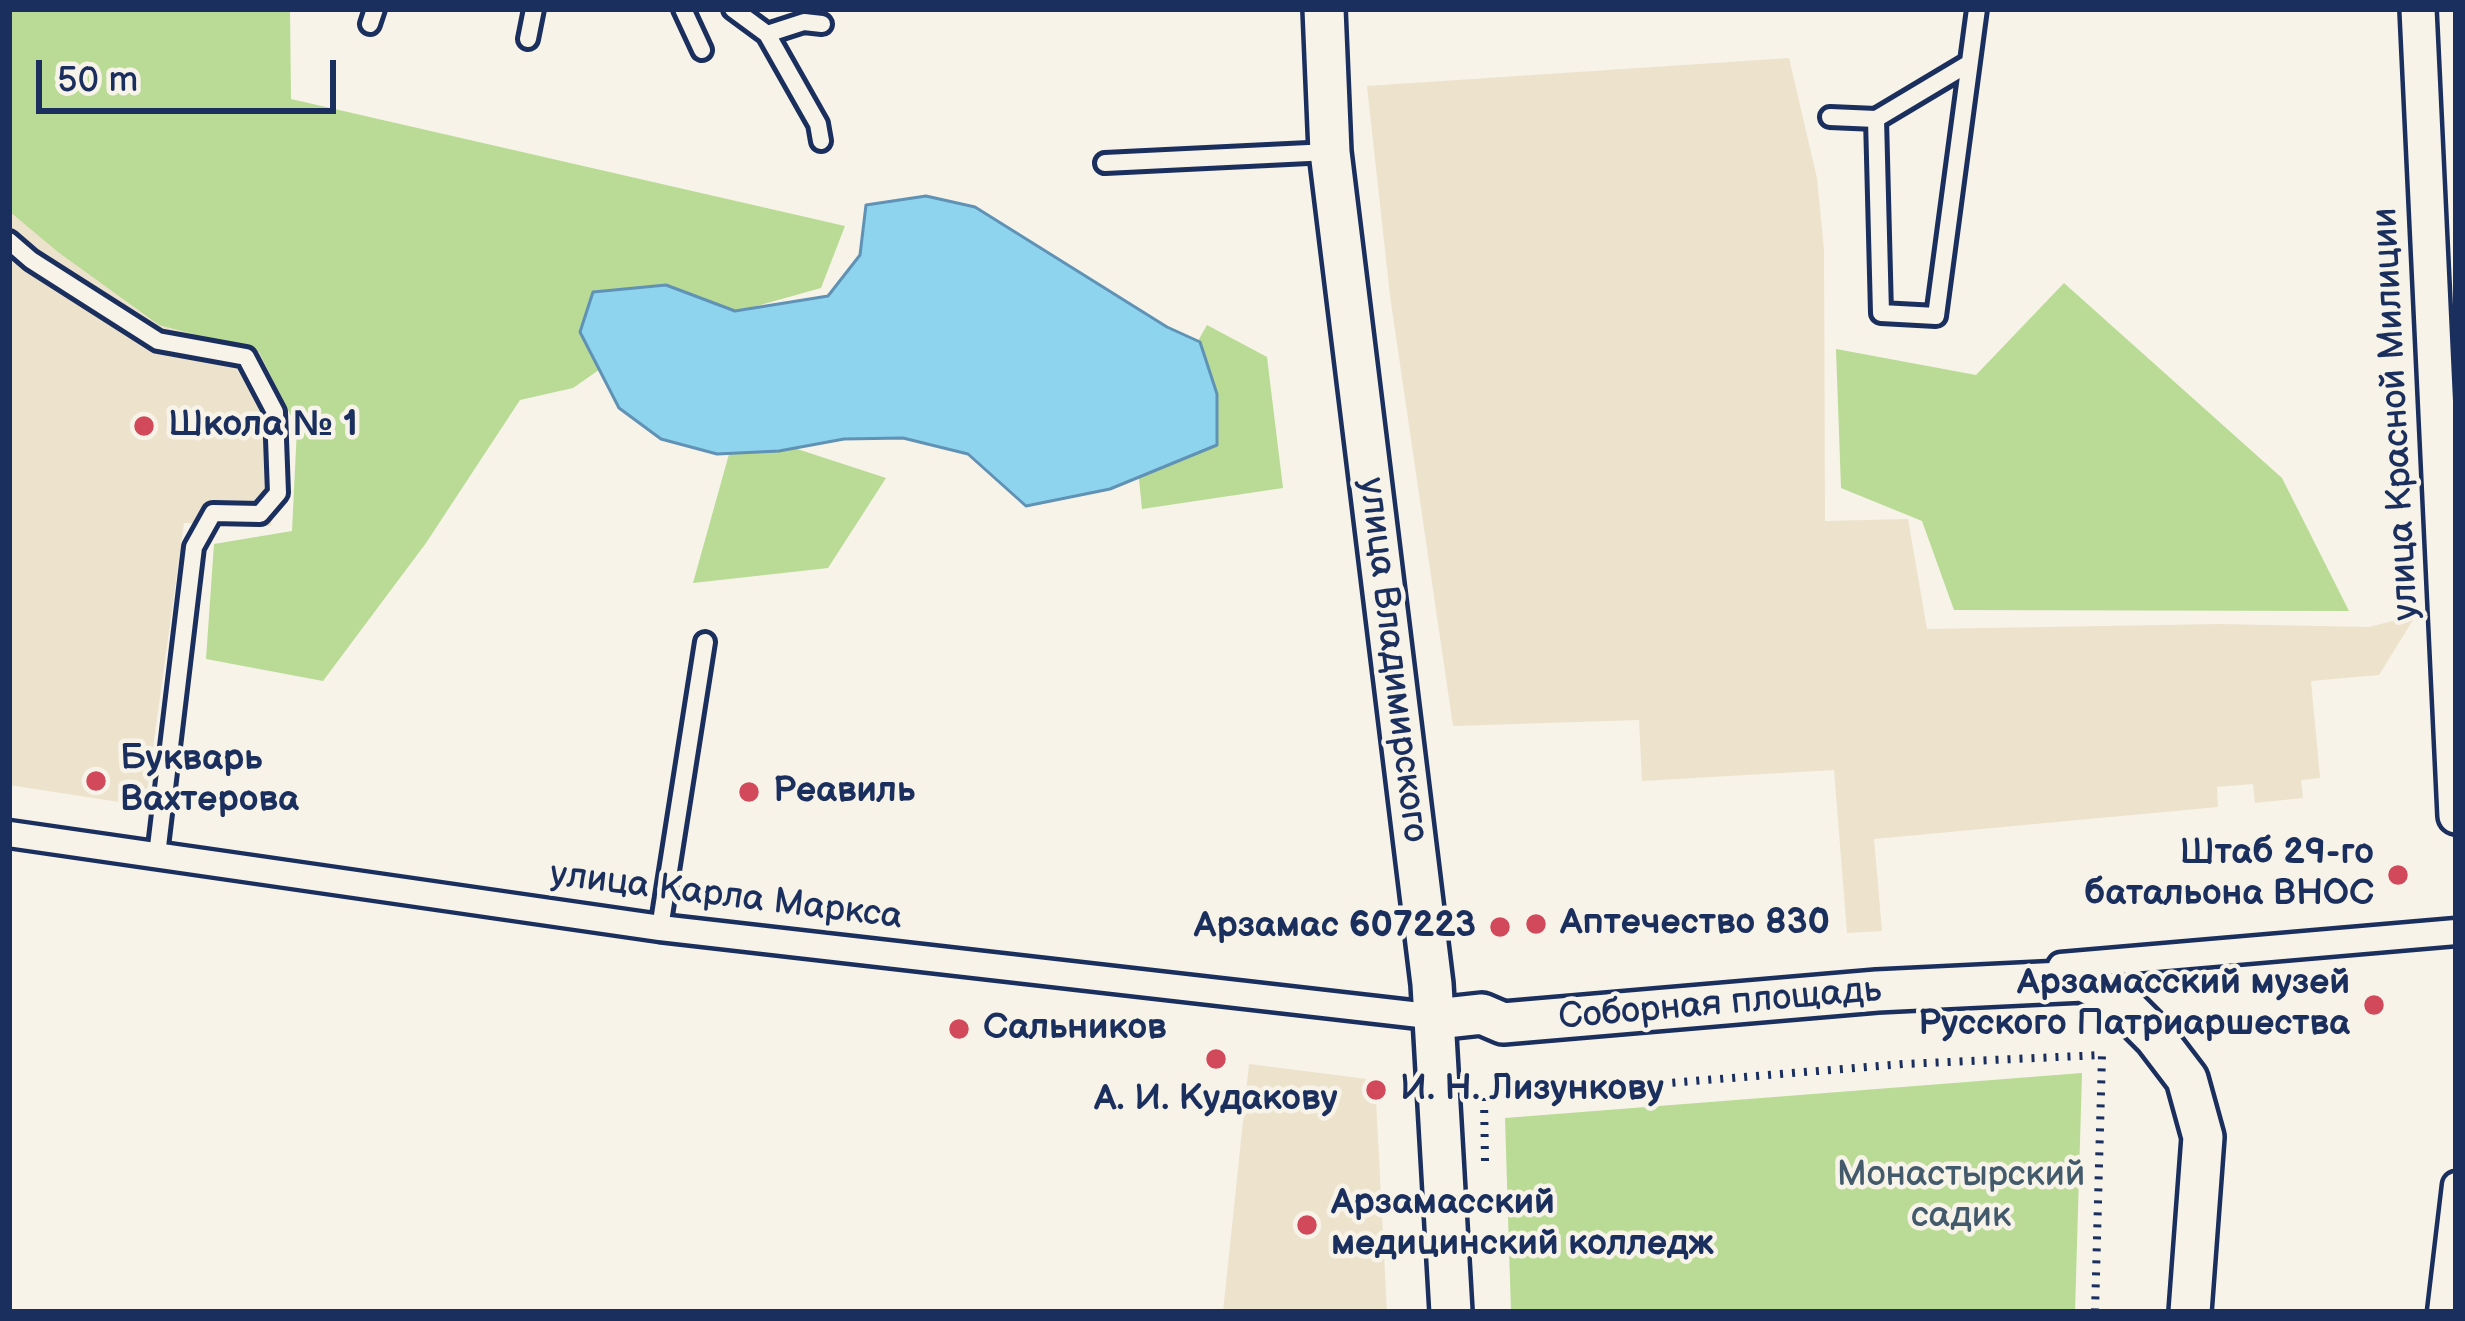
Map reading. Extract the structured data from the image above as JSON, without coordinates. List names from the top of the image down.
{
  "streets": {
    "street": [
      "улица Красной Милиции",
      "улица Владимирского",
      "улица Карла Маркса",
      "Соборная площадь"
    ]
  },
  "crossings": [
    ["улица Владимирского", "улица Карла Маркса"],
    ["улица Владимирского", "Соборная площадь"],
    ["улица Карла Маркса", "Соборная площадь"]
  ],
  "parks": ["Монастырский садик"],
  "places": [
    "Школа № 1",
    "Букварь Вахтерова",
    "Реавиль",
    "Штаб 29-го батальона ВНОС",
    "Аптечество 830",
    "Арзамас 607223",
    "Арзамасский музей Русского Патриаршества",
    "Сальников",
    "А. И. Кудакову",
    "И. Н. Лизункову",
    "Арзамасский медицинский колледж"
  ],
  "scale_bar": "50 m"
}
